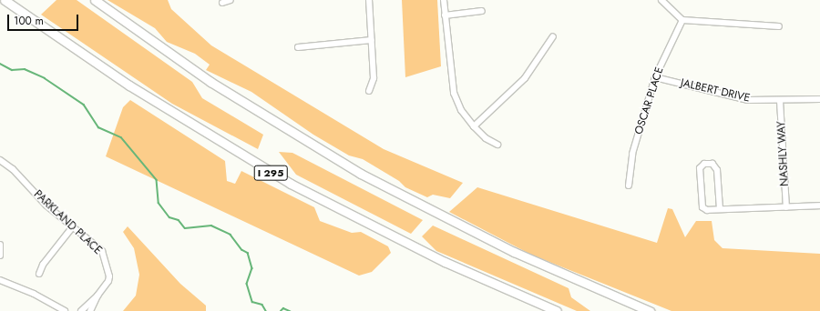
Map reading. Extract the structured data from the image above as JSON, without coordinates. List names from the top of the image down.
{
  "streets": {
    "highway": ["I 295"],
    "street": [
      "JALBERT DRIVE",
      "OSCAR PLACE",
      "NASHLY WAY",
      "PARKLAND PLACE"
    ]
  },
  "crossings": [
    ["JALBERT DRIVE", "OSCAR PLACE"],
    ["JALBERT DRIVE", "NASHLY WAY"]
  ],
  "scale_bar": "100 m"
}
